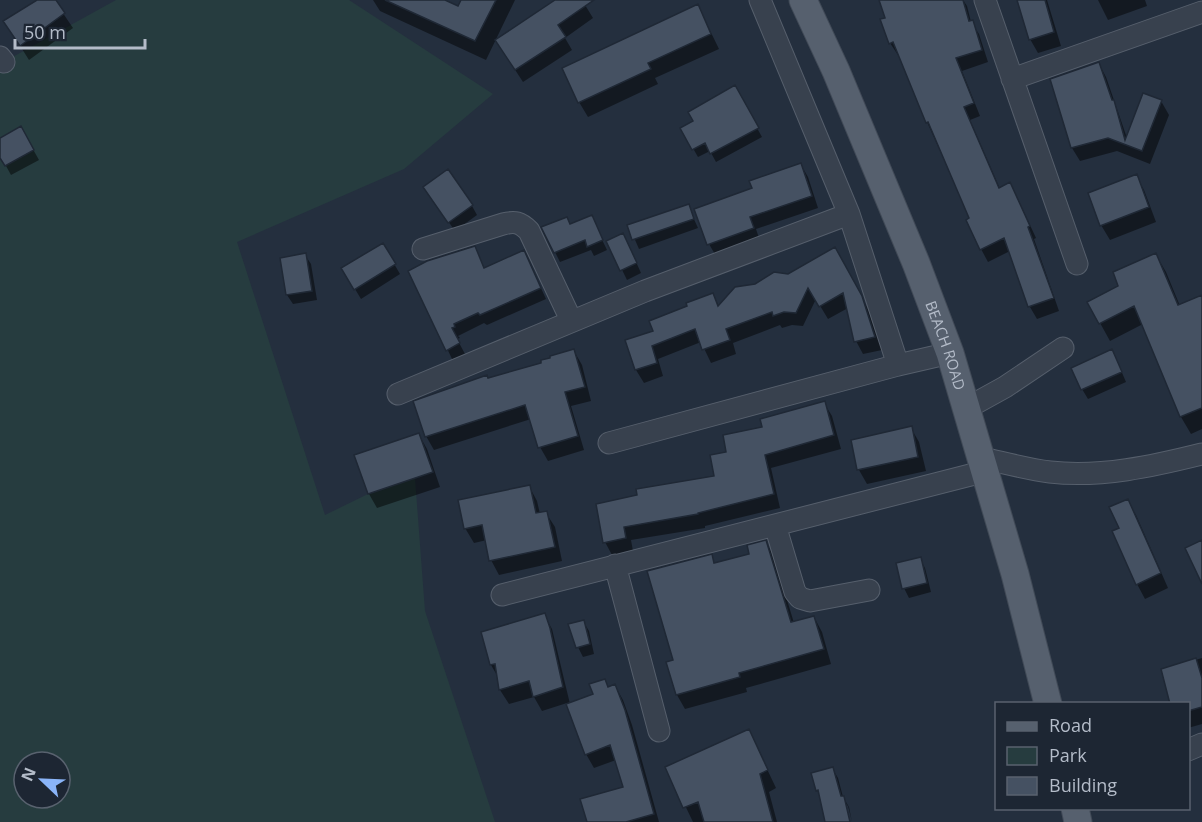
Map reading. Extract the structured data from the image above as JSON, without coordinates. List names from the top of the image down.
{
  "streets": {
    "main road": ["BEACH ROAD"]
  },
  "legend": ["Road", "Park", "Building"],
  "scale_bar": "50 m",
  "north": "top left"
}
